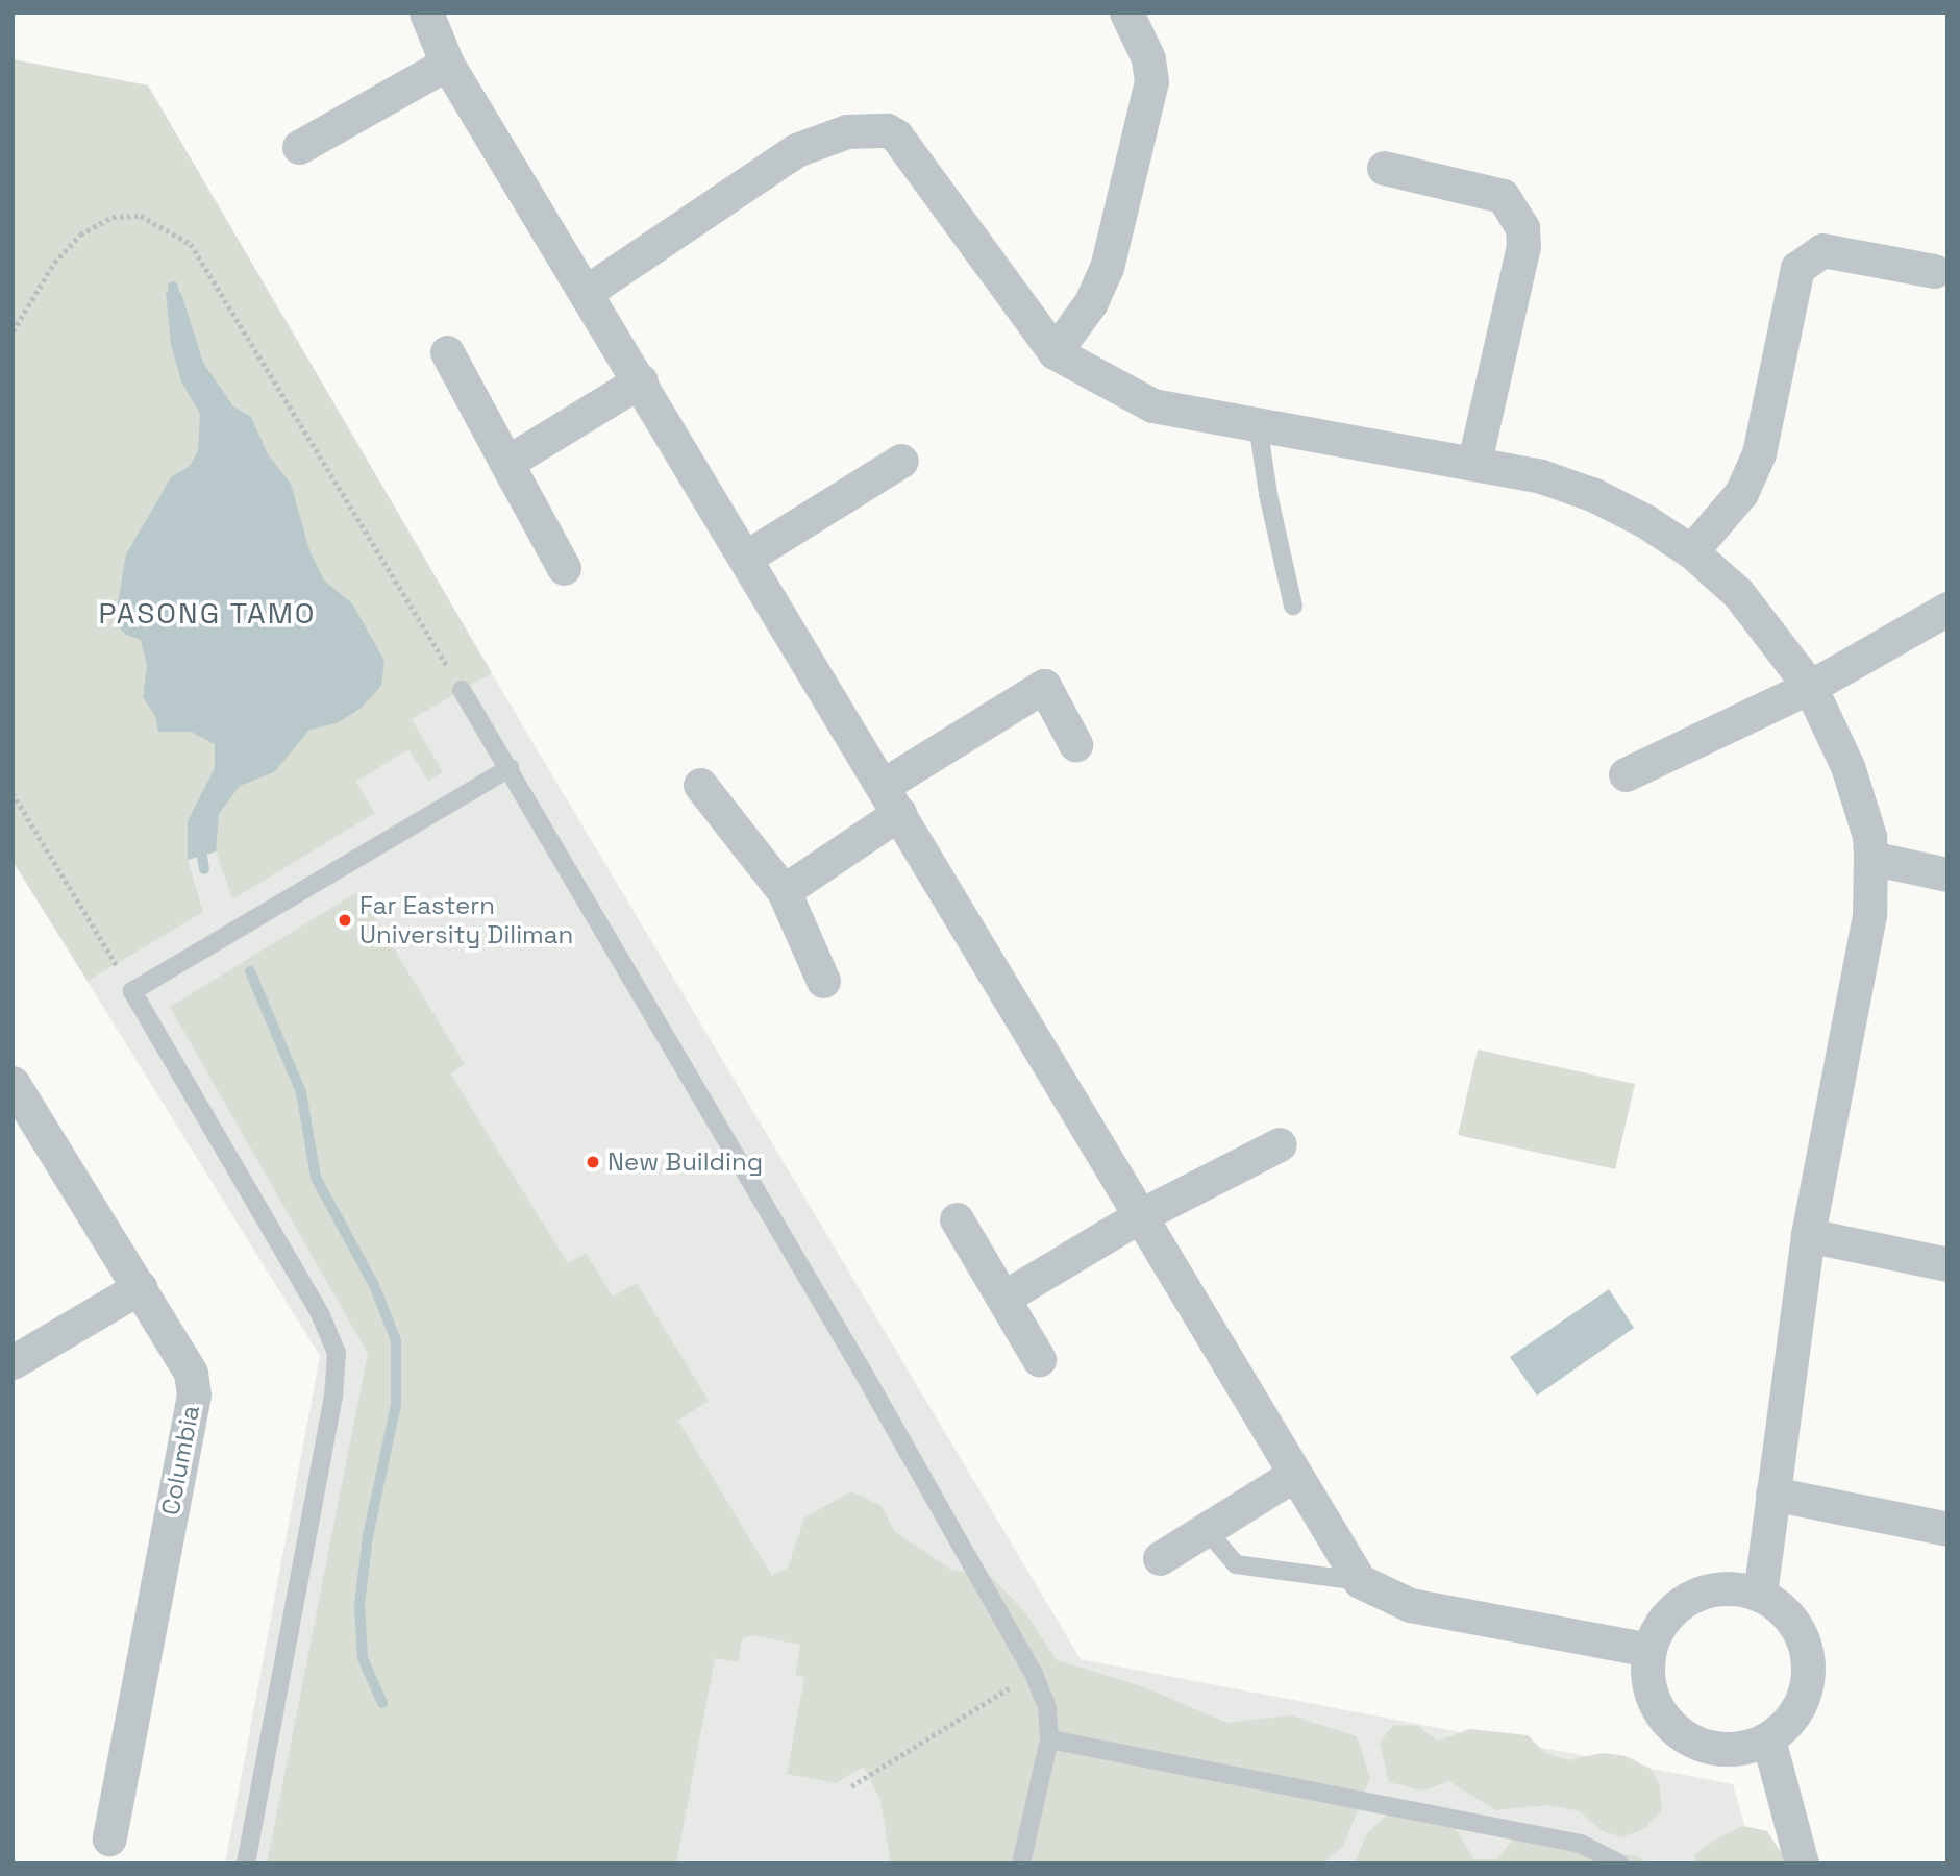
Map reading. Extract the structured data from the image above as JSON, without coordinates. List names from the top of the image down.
{
  "streets": {
    "street": ["Columbia"]
  },
  "districts": ["PASONG TAMO"],
  "places": ["Far Eastern University Diliman", "New Building"]
}
